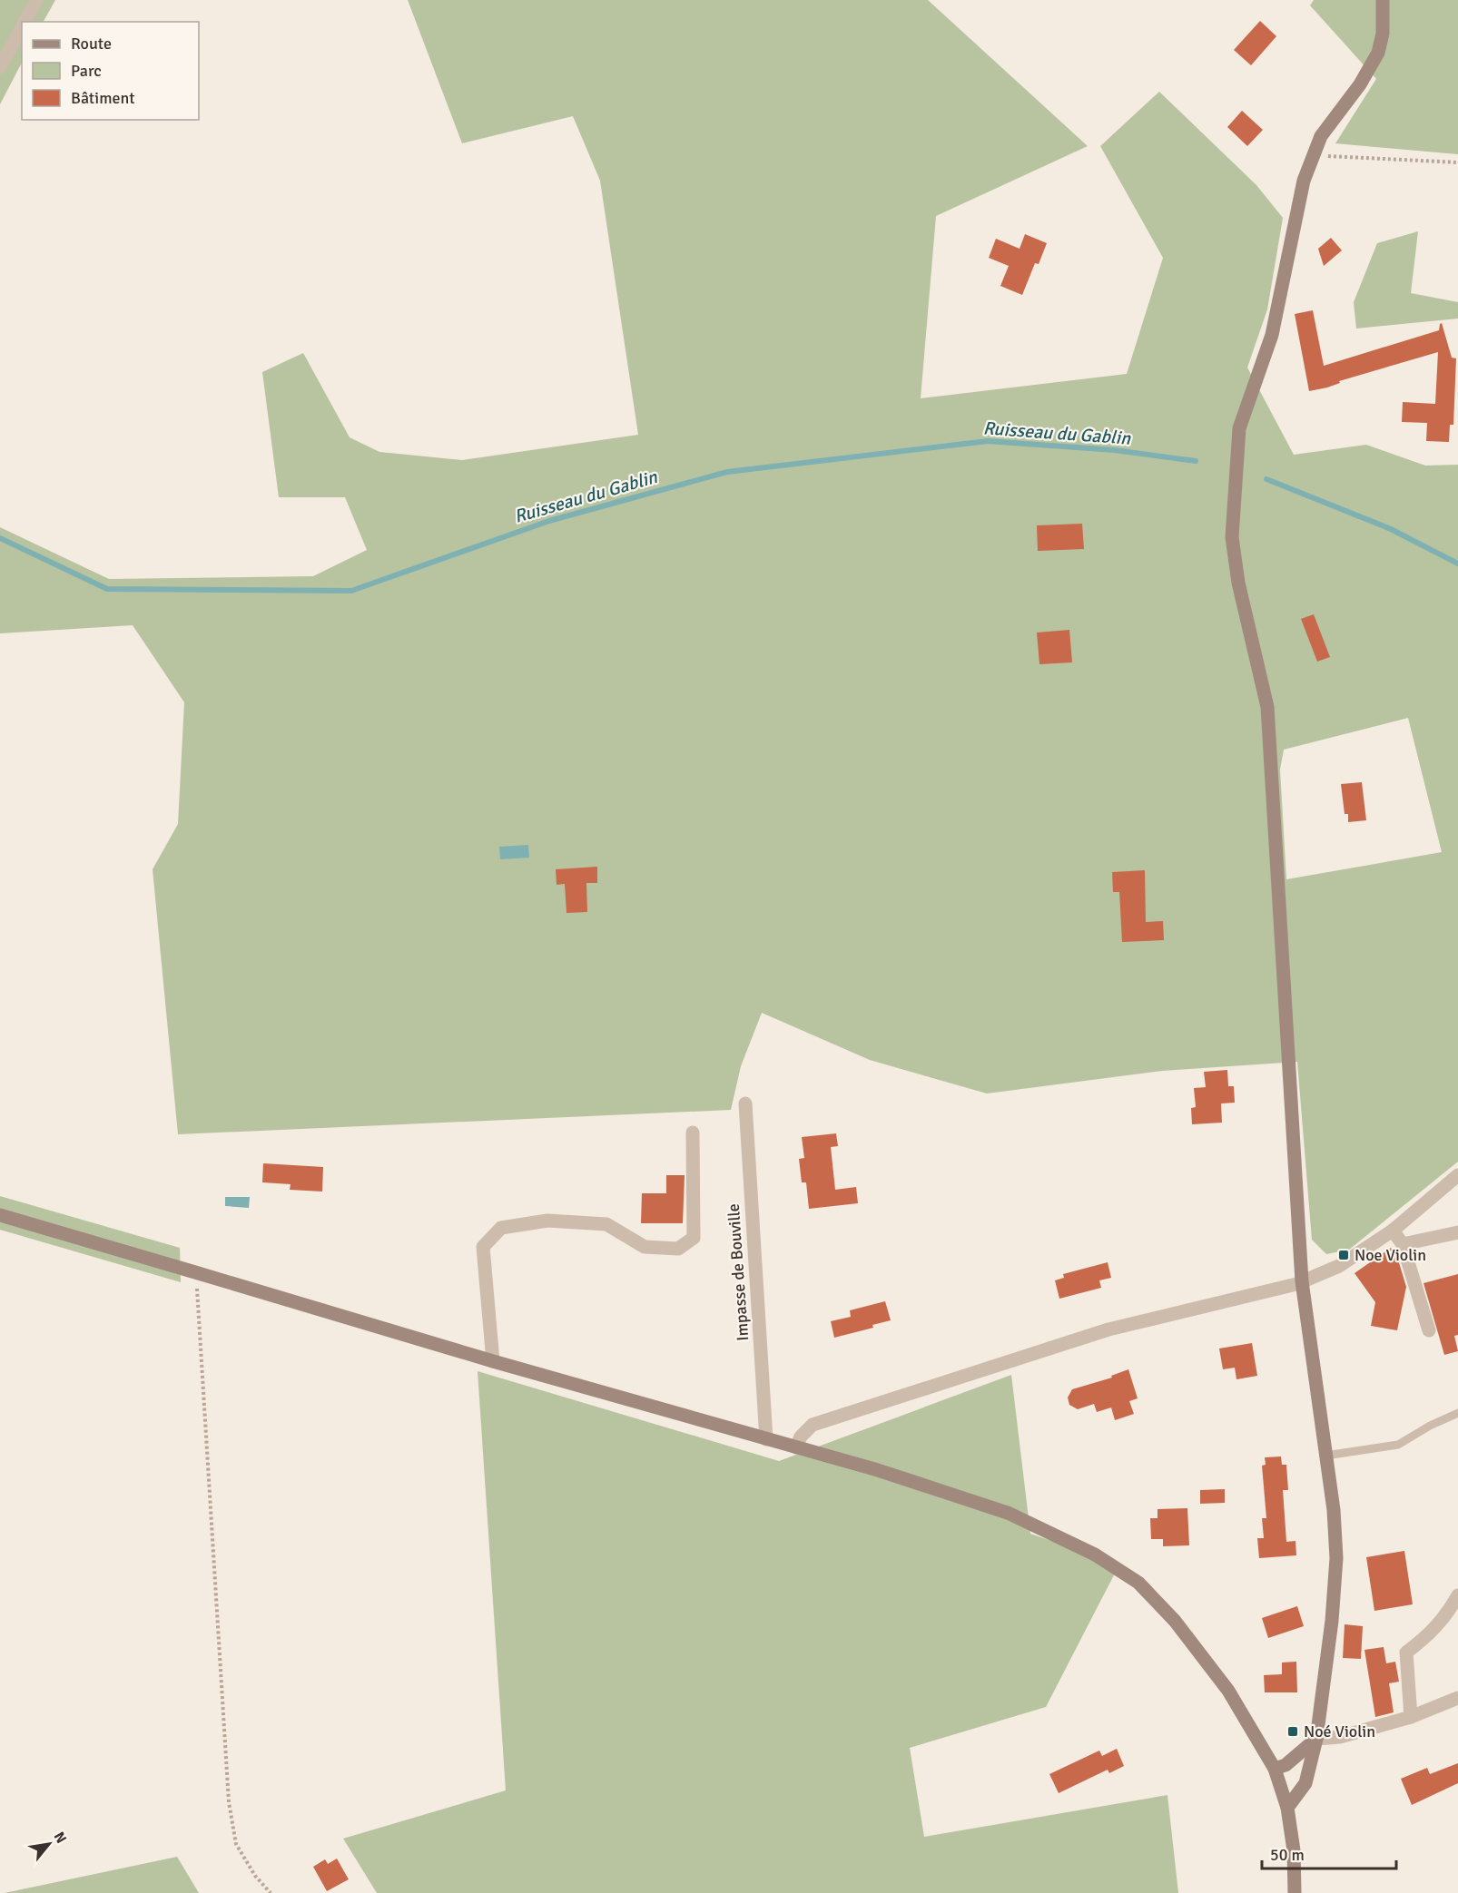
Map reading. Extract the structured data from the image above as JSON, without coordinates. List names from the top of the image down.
{
  "streets": {
    "street": ["Impasse de Bouville"]
  },
  "water": ["Ruisseau du Gablin"],
  "places": {
    "transit": ["Noe Violin", "Noé Violin"]
  },
  "legend": ["Route", "Parc", "Bâtiment"],
  "scale_bar": "50 m",
  "north": "top right"
}
